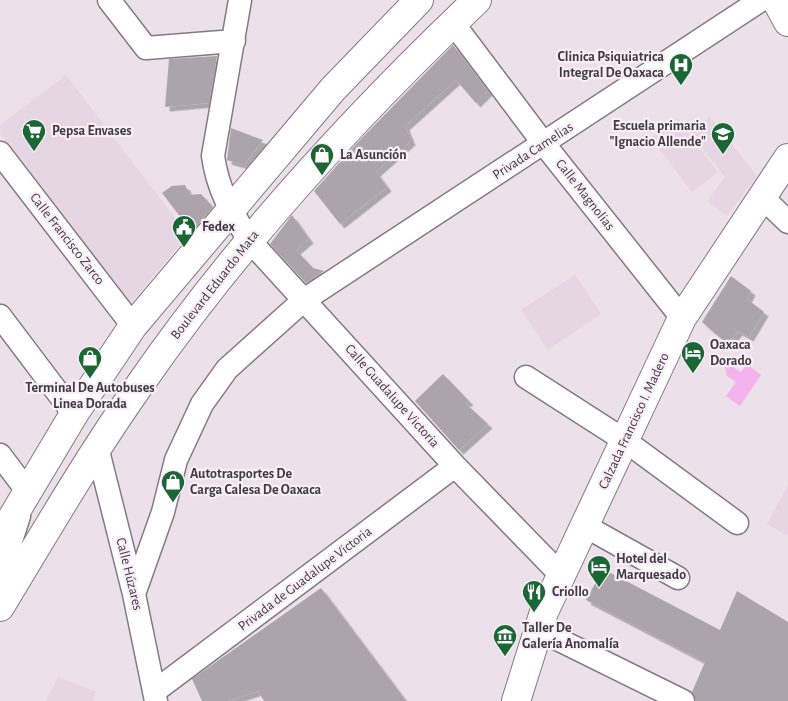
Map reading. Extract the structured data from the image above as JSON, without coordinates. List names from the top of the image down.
{
  "streets": {
    "main road": ["Boulevard Eduardo Mata", "Calzada Francisco I. Madero"],
    "street": [
      "Privada Camelias",
      "Calle Magnolias",
      "Calle Francisco Zarco",
      "Calle Guadalupe Victoria",
      "Calle Húzares",
      "Privada de Guadalupe Victoria"
    ]
  },
  "crossings": [
    ["Privada Camelias", "Calle Magnolias"],
    ["Privada Camelias", "Calle Guadalupe Victoria"],
    ["Privada Camelias", "Calle Húzares"],
    ["Calle Magnolias", "Boulevard Eduardo Mata"],
    ["Calle Magnolias", "Calzada Francisco I. Madero"],
    ["Boulevard Eduardo Mata", "Calle Guadalupe Victoria"],
    ["Boulevard Eduardo Mata", "Calle Húzares"],
    ["Calle Guadalupe Victoria", "Calzada Francisco I. Madero"],
    ["Calle Guadalupe Victoria", "Privada de Guadalupe Victoria"],
    ["Calle Húzares", "Privada de Guadalupe Victoria"]
  ],
  "places": {
    "hospital": ["Clinica Psiquiatrica Integral De Oaxaca"],
    "supermarket": ["Pepsa Envases"],
    "school or university": ["Escuela primaria \"Ignacio Allende\""],
    "shop": ["La Asunción", "Terminal De Autobuses Linea Dorada", "Autotrasportes De Carga Calesa De Oaxaca"],
    "public building": ["Fedex"],
    "hotel": ["Oaxaca Dorado", "Hotel del Marquesado"],
    "restaurant": ["Criollo"],
    "museum": ["Taller De Galería Anomalía"]
  }
}
